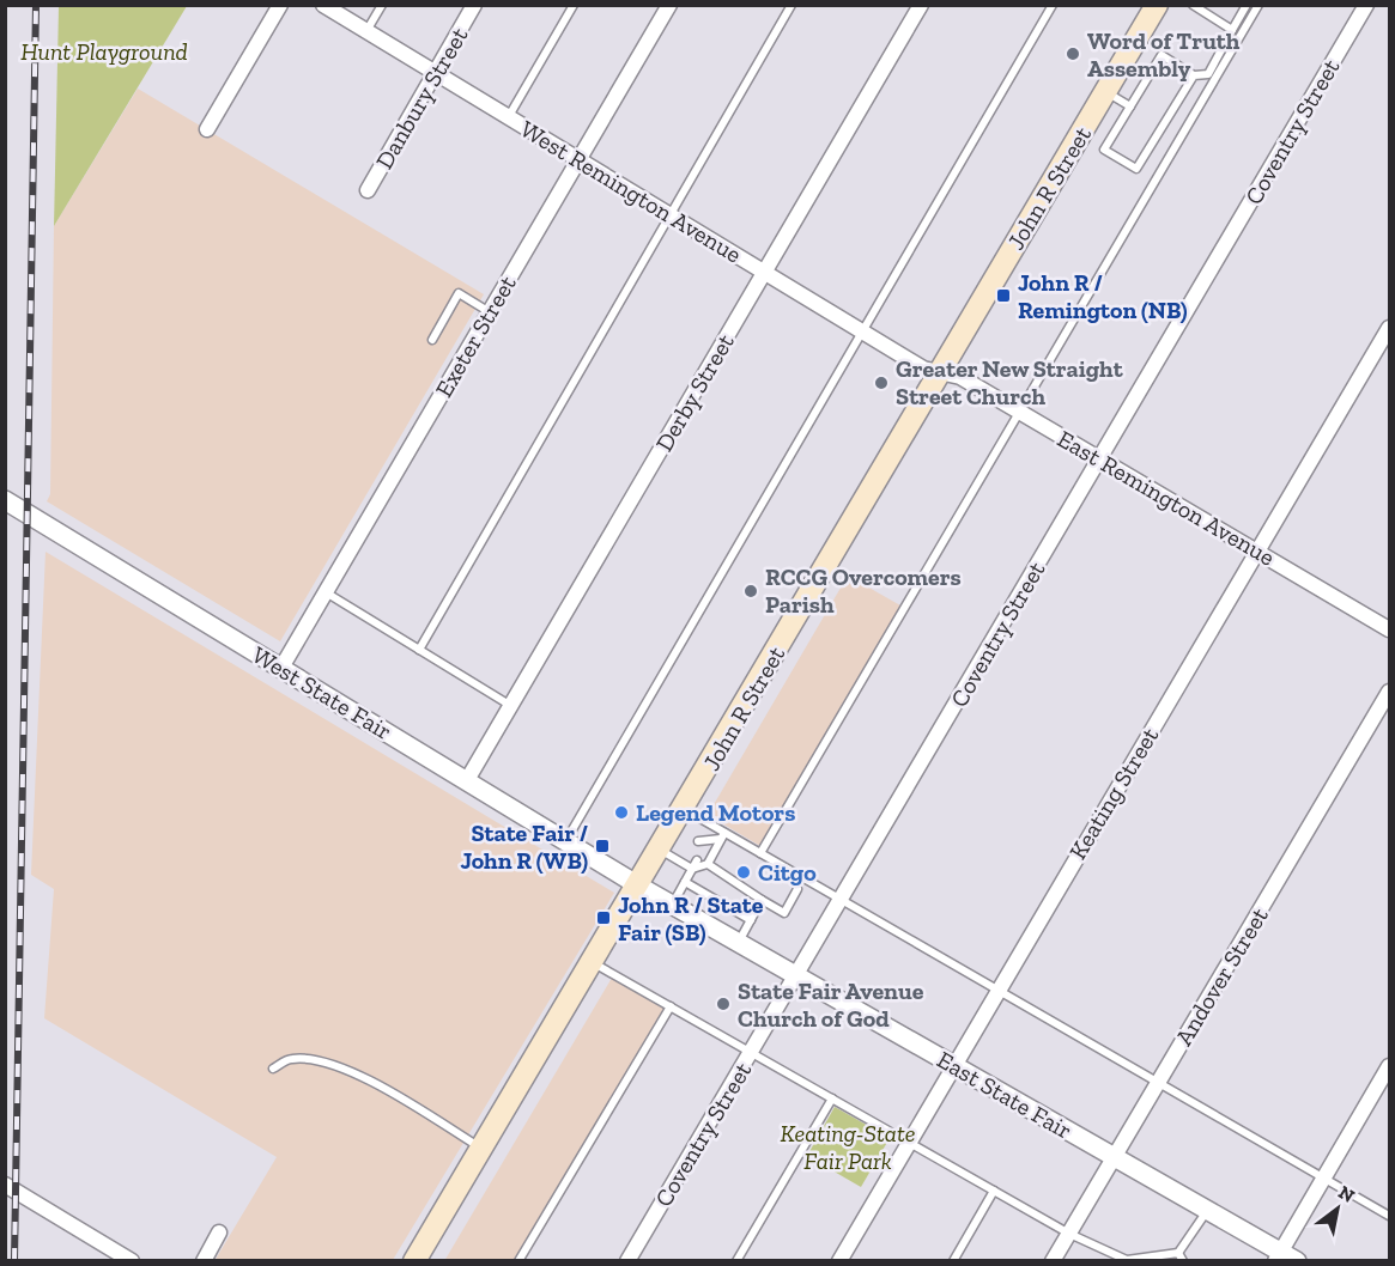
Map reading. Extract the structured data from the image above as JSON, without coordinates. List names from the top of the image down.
{
  "streets": {
    "main road": ["John R Street"],
    "street": [
      "Danbury Street",
      "Coventry Street",
      "West Remington Avenue",
      "Exeter Street",
      "Derby Street",
      "East Remington Avenue",
      "West State Fair",
      "Keating Street",
      "Andover Street",
      "East State Fair"
    ]
  },
  "crossings": [
    ["Danbury Street", "West Remington Avenue"],
    ["Coventry Street", "East Remington Avenue"],
    ["Coventry Street", "East State Fair"],
    ["John R Street", "West Remington Avenue"],
    ["John R Street", "East Remington Avenue"],
    ["John R Street", "West State Fair"],
    ["John R Street", "East State Fair"],
    ["West Remington Avenue", "Exeter Street"],
    ["West Remington Avenue", "Derby Street"],
    ["West Remington Avenue", "East Remington Avenue"],
    ["Exeter Street", "West State Fair"],
    ["Derby Street", "West State Fair"],
    ["East Remington Avenue", "Keating Street"],
    ["West State Fair", "East State Fair"],
    ["Keating Street", "East State Fair"],
    ["Andover Street", "East State Fair"]
  ],
  "parks": ["Hunt Playground", "Keating-State Fair Park"],
  "places": {
    "other": [
      "Word of Truth Assembly",
      "Greater New Straight Street Church",
      "RCCG Overcomers Parish",
      "Legend Motors",
      "Citgo",
      "State Fair Avenue Church of God"
    ],
    "transit": ["John R / Remington (NB)", "State Fair / John R (WB)", "John R / State Fair (SB)"]
  },
  "north": "top right"
}
